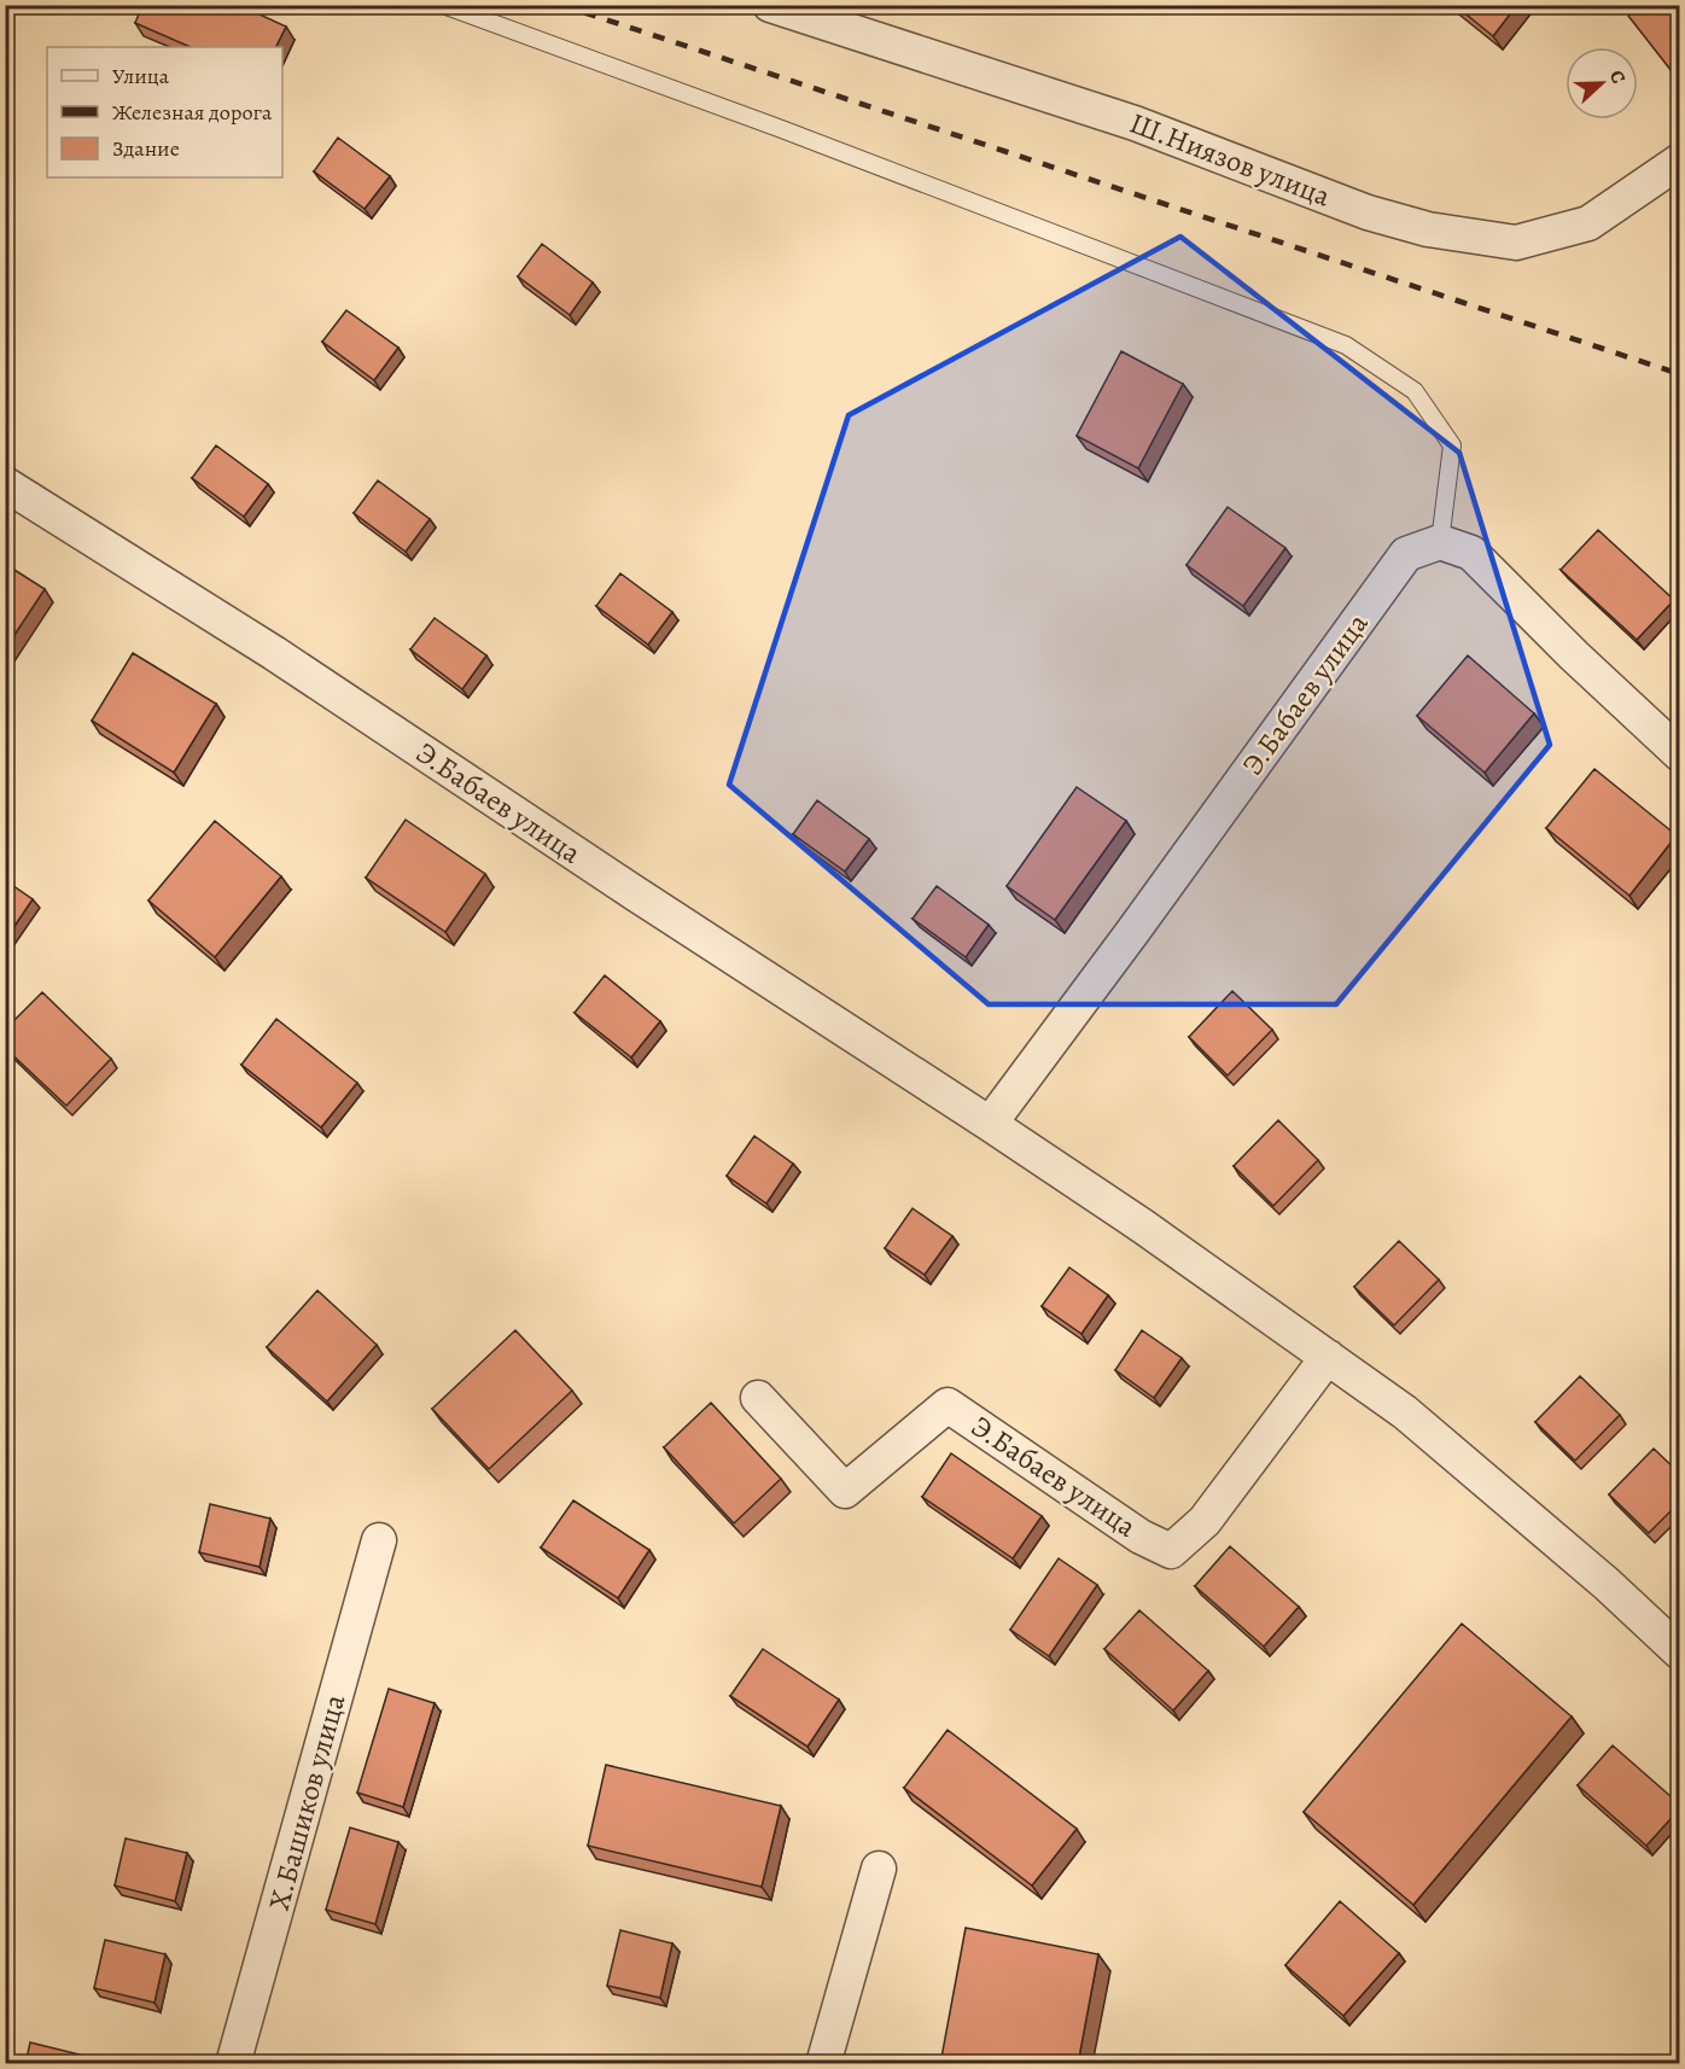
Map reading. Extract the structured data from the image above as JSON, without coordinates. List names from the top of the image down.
{
  "streets": {
    "street": ["Ш.Ниязов улица", "Э.Бабаев улица", "Х.Башиков улица"]
  },
  "legend": ["Улица", "Железная дорога", "Здание"],
  "north": "right"
}
